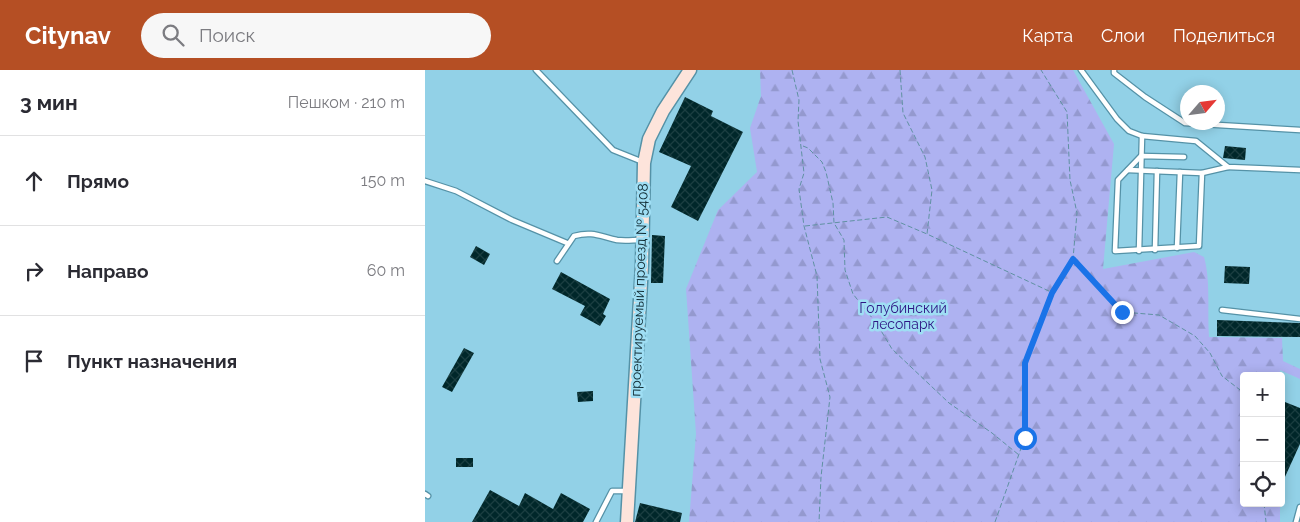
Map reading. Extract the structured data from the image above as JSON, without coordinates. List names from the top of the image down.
{
  "streets": {
    "street": ["проектируемый проезд № 5408"]
  },
  "parks": ["Голубинский лесопарк"],
  "north": "top right",
  "page": {
    "header": "Citynav",
    "search": "Поиск",
    "nav": ["Карта", "Слои", "Поделиться"],
    "heading": ["3 мин", "Пешком · 210 m"],
    "list": [
      ["Прямо", "150 m"],
      ["Направо", "60 m"],
      "Пункт назначения"
    ],
    "map_buttons": ["+", "−"]
  }
}
